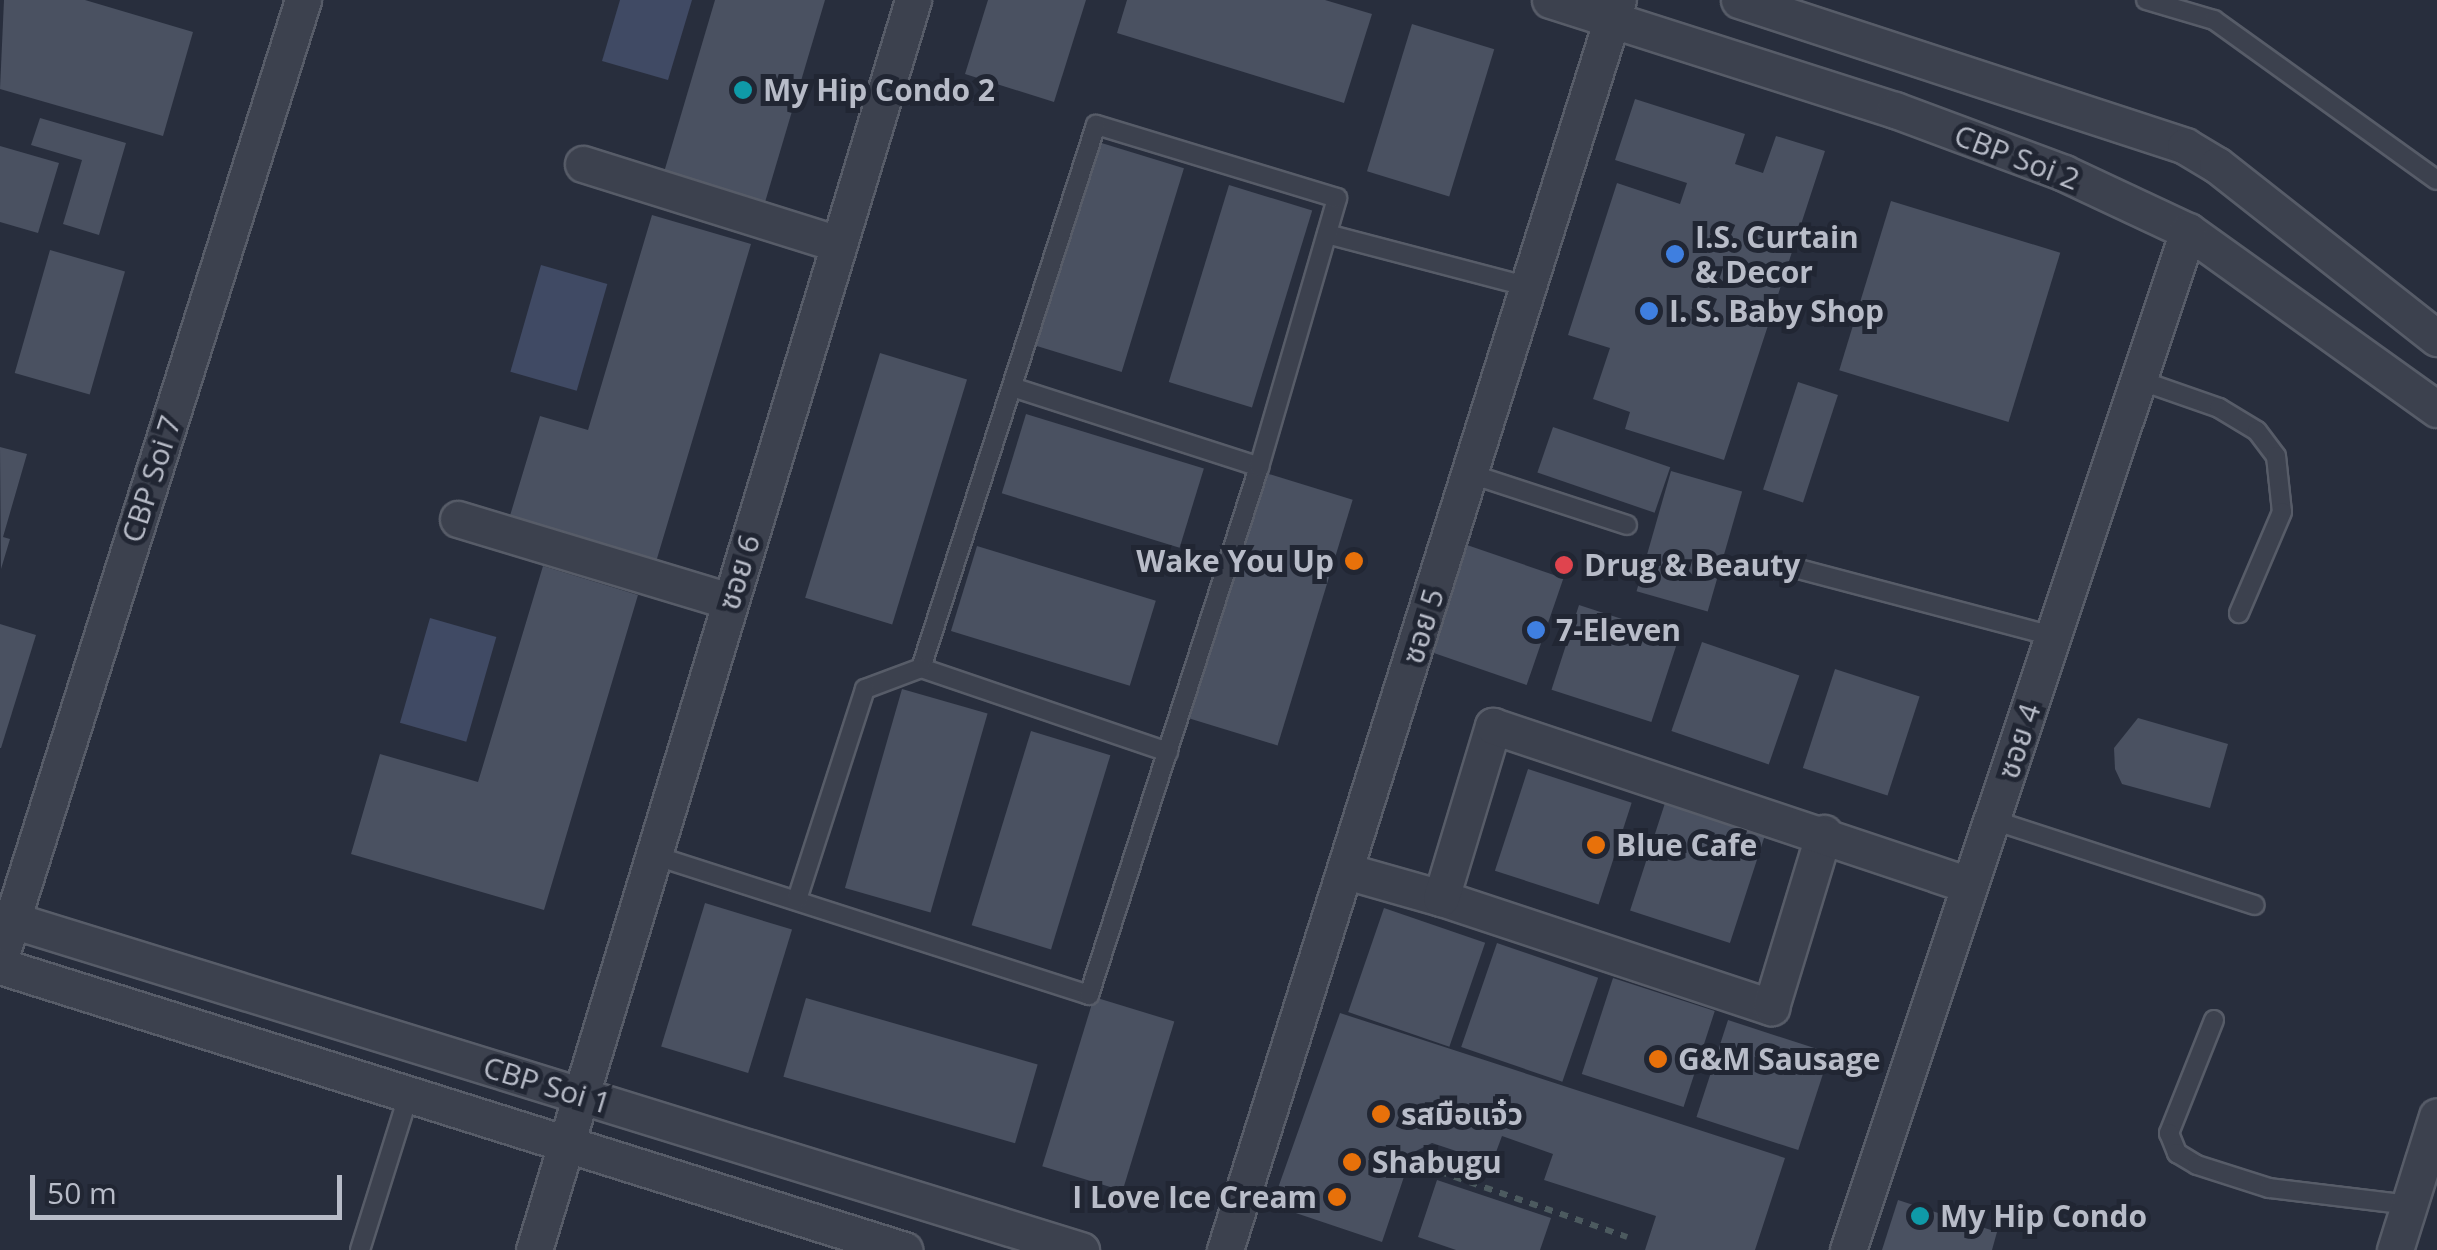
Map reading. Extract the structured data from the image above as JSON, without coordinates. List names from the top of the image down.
{
  "streets": {
    "street": [
      "CBP Soi 2",
      "CBP Soi 7",
      "ซอย 6",
      "ซอย 5",
      "ซอย 4",
      "CBP Soi 1"
    ]
  },
  "crossings": [
    ["CBP Soi 2", "ซอย 5"],
    ["CBP Soi 2", "ซอย 4"],
    ["CBP Soi 7", "CBP Soi 1"],
    ["ซอย 6", "CBP Soi 1"]
  ],
  "places": [
    "My Hip Condo 2",
    "I.S. Curtain & Decor",
    "I. S. Baby Shop",
    "Wake You Up",
    "Drug & Beauty",
    "7-Eleven",
    "Blue Cafe",
    "G&M Sausage",
    "รสมือแจ๋ว",
    "Shabugu",
    "I Love Ice Cream",
    "My Hip Condo"
  ],
  "scale_bar": "50 m"
}
